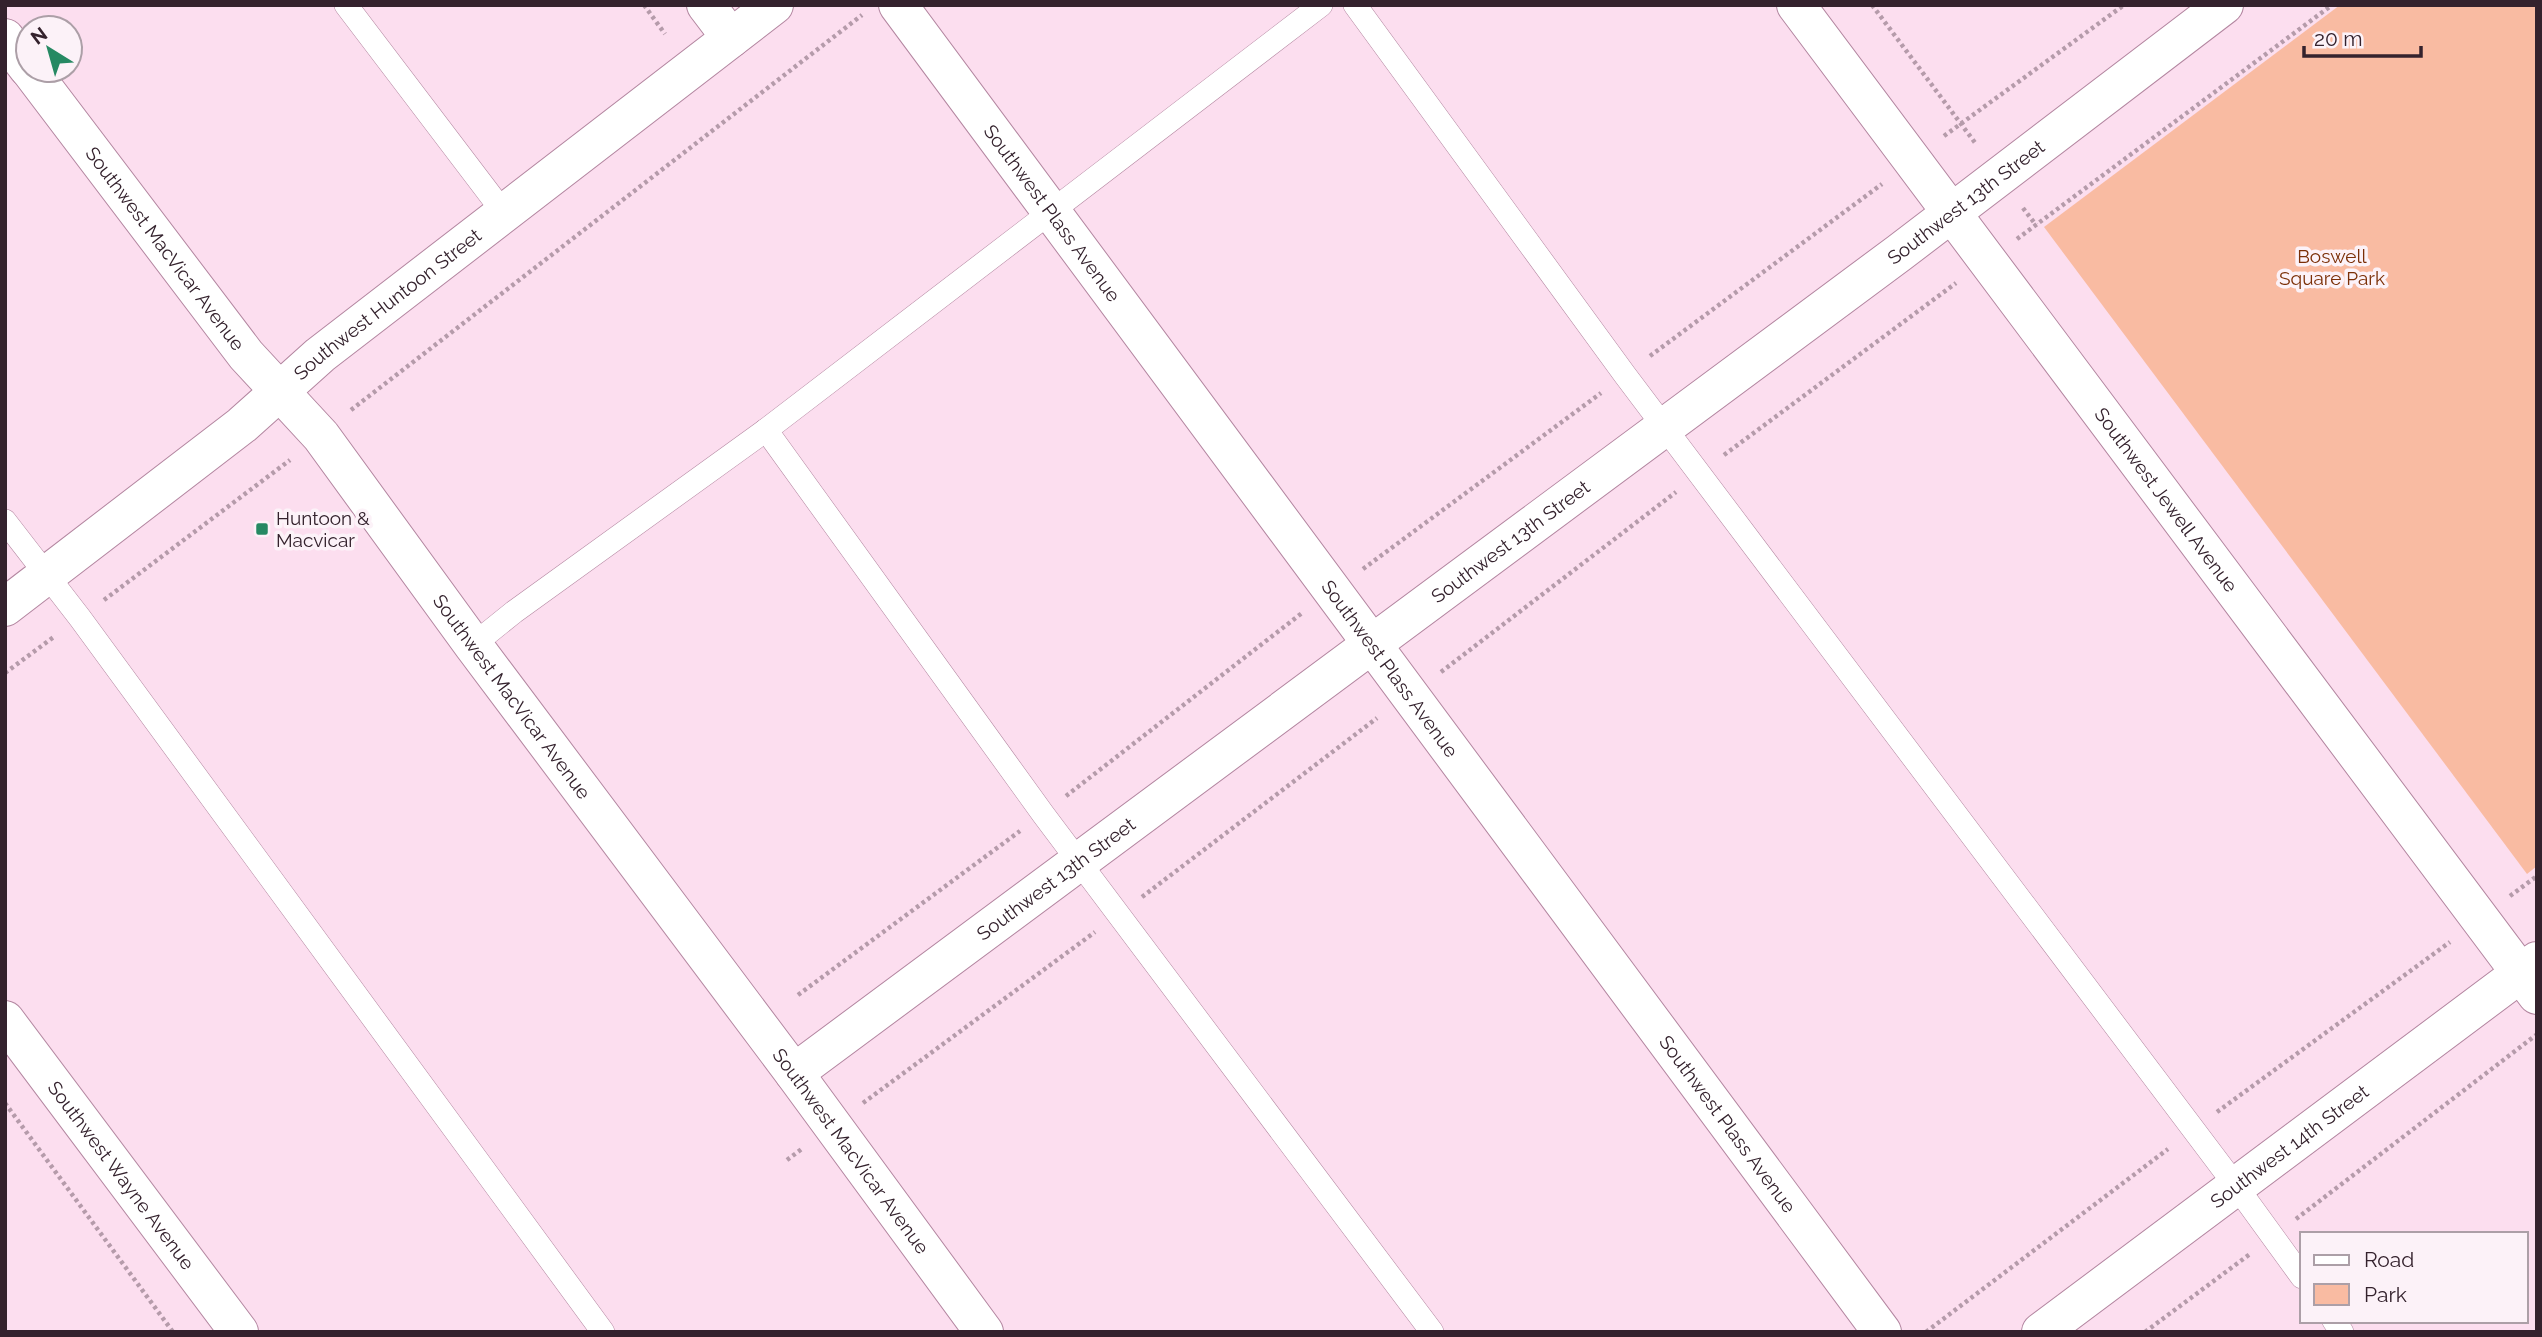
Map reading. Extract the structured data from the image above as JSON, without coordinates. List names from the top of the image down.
{
  "streets": {
    "street": [
      "Southwest 13th Street",
      "Southwest Plass Avenue",
      "Southwest MacVicar Avenue",
      "Southwest Huntoon Street",
      "Southwest Jewell Avenue",
      "Southwest 14th Street",
      "Southwest Wayne Avenue"
    ]
  },
  "crossings": [
    ["Southwest 13th Street", "Southwest Plass Avenue"],
    ["Southwest 13th Street", "Southwest MacVicar Avenue"],
    ["Southwest 13th Street", "Southwest Jewell Avenue"],
    ["Southwest MacVicar Avenue", "Southwest Huntoon Street"],
    ["Southwest Jewell Avenue", "Southwest 14th Street"]
  ],
  "parks": ["Boswell Square Park"],
  "places": {
    "transit": ["Huntoon & Macvicar"]
  },
  "legend": ["Road", "Park"],
  "scale_bar": "20 m",
  "north": "top left"
}
